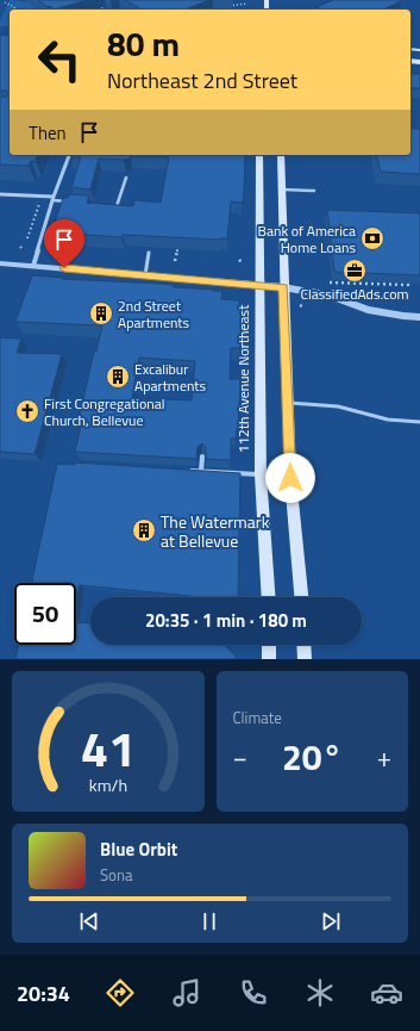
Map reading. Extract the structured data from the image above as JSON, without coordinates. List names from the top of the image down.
{
  "streets": {
    "main road": ["112th Avenue Northeast"]
  },
  "places": {
    "bank": ["Bank of America Home Loans"],
    "office": ["ClassifiedAds.com"],
    "building": ["2nd Street Apartments", "Excalibur Apartments", "The Watermark at Bellevue"],
    "church": ["First Congregational Church, Bellevue"]
  },
  "page": {
    "turn": ["80 m", "Northeast 2nd Street"],
    "then": "Then",
    "limit": "50",
    "trip": "20:35 · 1 min · 180 m",
    "tile": "Climate",
    "heat": ["−", "20°", "+"],
    "song": ["Blue Orbit", "Sona"],
    "tabs": "20:34",
    "gauge": ["41", "km/h"]
  }
}
